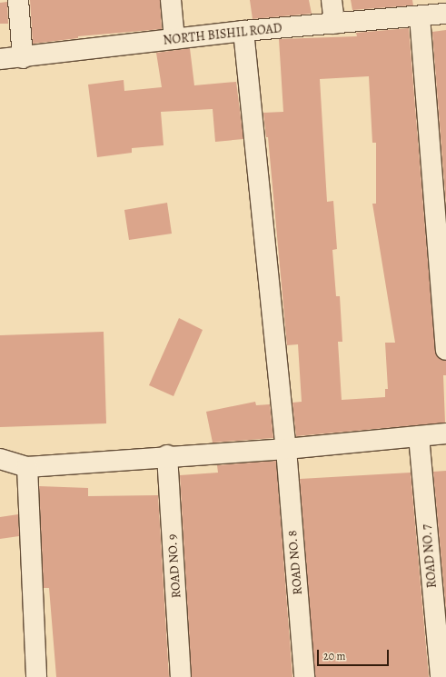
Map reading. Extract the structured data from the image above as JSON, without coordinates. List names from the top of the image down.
{
  "streets": {
    "street": [
      "NORTH BISHIL ROAD",
      "ROAD NO. 7",
      "ROAD NO. 8",
      "ROAD NO. 9"
    ]
  },
  "crossings": [
    ["NORTH BISHIL ROAD", "ROAD NO. 8"]
  ],
  "scale_bar": "20 m"
}
